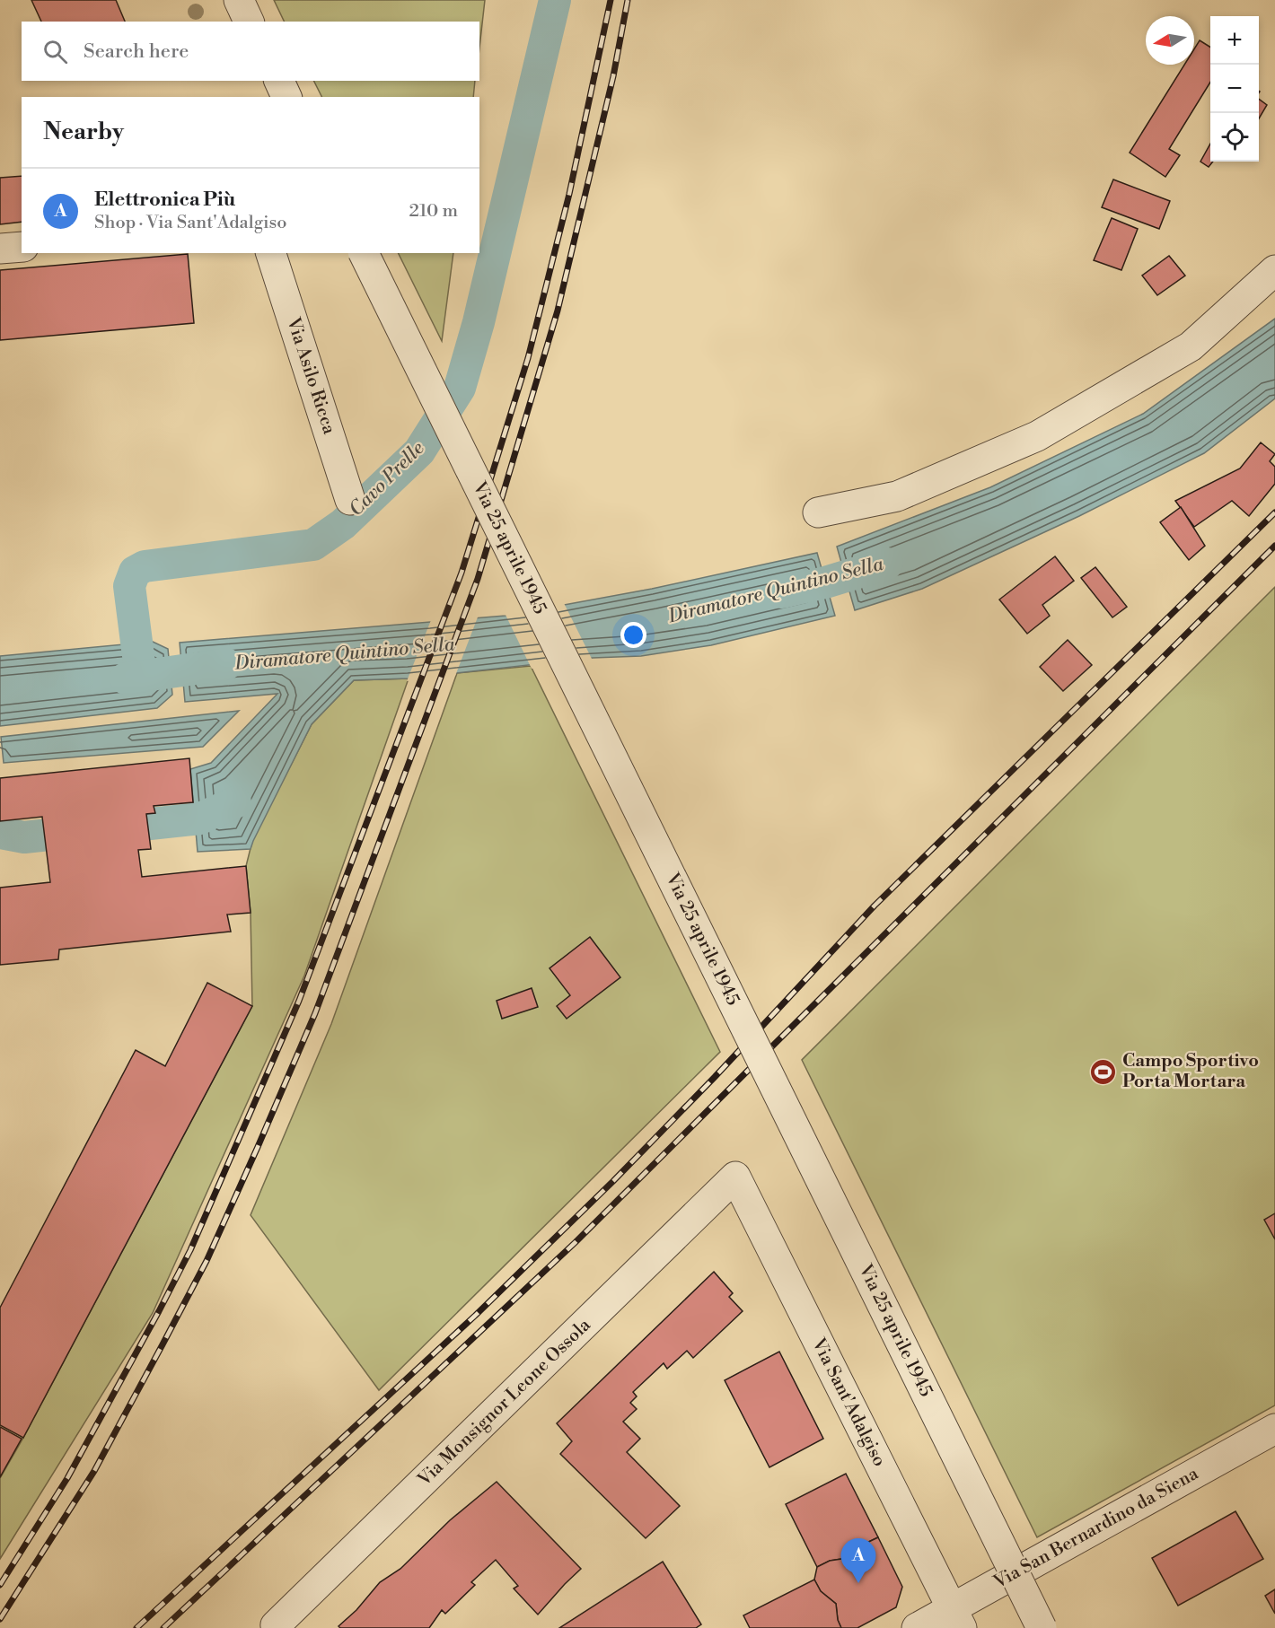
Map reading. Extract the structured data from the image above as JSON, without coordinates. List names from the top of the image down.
{
  "streets": {
    "street": [
      "Via Asilo Ricca",
      "Via 25 aprile 1945",
      "Via Monsignor Leone Ossola",
      "Via Sant'Adalgiso",
      "Via San Bernardino da Siena"
    ]
  },
  "crossings": [
    ["Via Monsignor Leone Ossola", "Via Sant'Adalgiso"],
    ["Via Sant'Adalgiso", "Via San Bernardino da Siena"]
  ],
  "water": ["Cavo Prelle", "Diramatore Quintino Sella"],
  "places": {
    "sports": ["Campo Sportivo Porta Mortara"]
  },
  "north": "left",
  "page": {
    "map_buttons": ["+", "−"],
    "search": "Search here",
    "heading": "Nearby",
    "list": [
      {
        "mark": "A",
        "name": "Elettronica Più",
        "note": "Shop · Via Sant'Adalgiso",
        "value": "210 m"
      }
    ],
    "pins": "A"
  }
}
